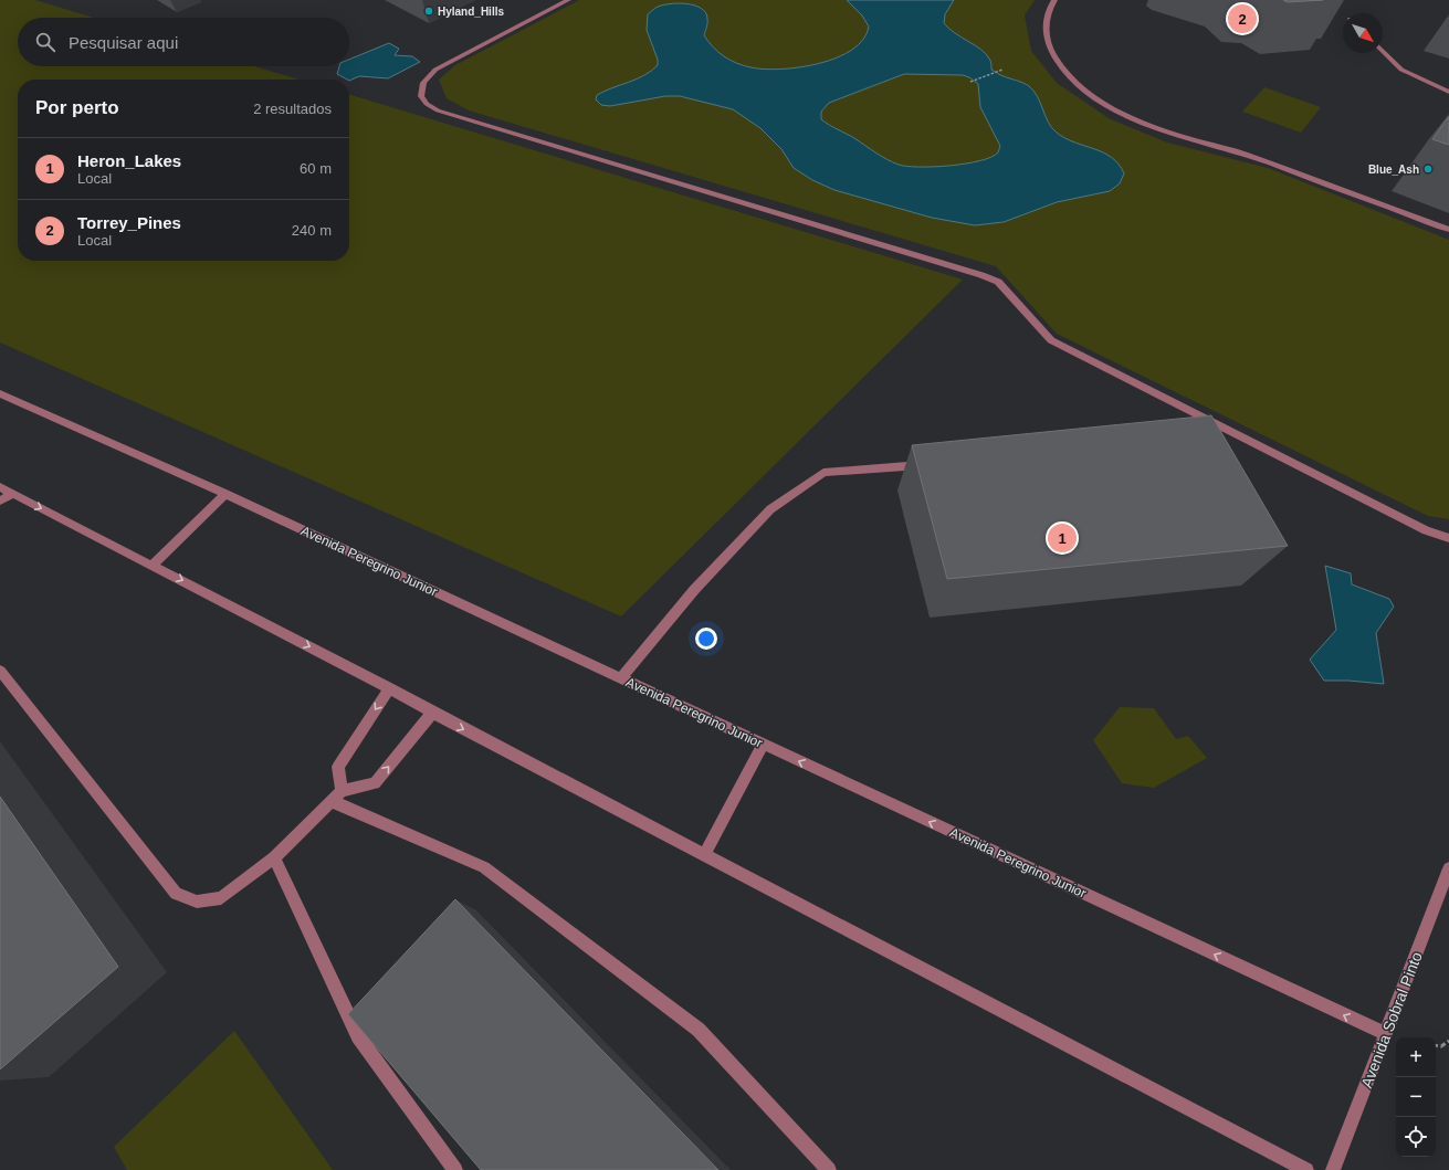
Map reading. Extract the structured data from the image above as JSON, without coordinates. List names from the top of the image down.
{
  "streets": {
    "street": ["Avenida Peregrino Junior", "Avenida Sobral Pinto"]
  },
  "crossings": [
    ["Avenida Peregrino Junior", "Avenida Sobral Pinto"]
  ],
  "one_way": ["Avenida Peregrino Junior"],
  "places": ["Hyland_Hills", "Blue_Ash"],
  "north": "bottom right",
  "page": {
    "pins": ["2", "1"],
    "search": "Pesquisar aqui",
    "heading": ["Por perto", "2 resultados"],
    "list": [
      {
        "mark": "1",
        "name": "Heron_Lakes",
        "note": "Local",
        "value": "60 m"
      },
      {
        "mark": "2",
        "name": "Torrey_Pines",
        "note": "Local",
        "value": "240 m"
      }
    ],
    "map_buttons": ["+", "−"]
  }
}
